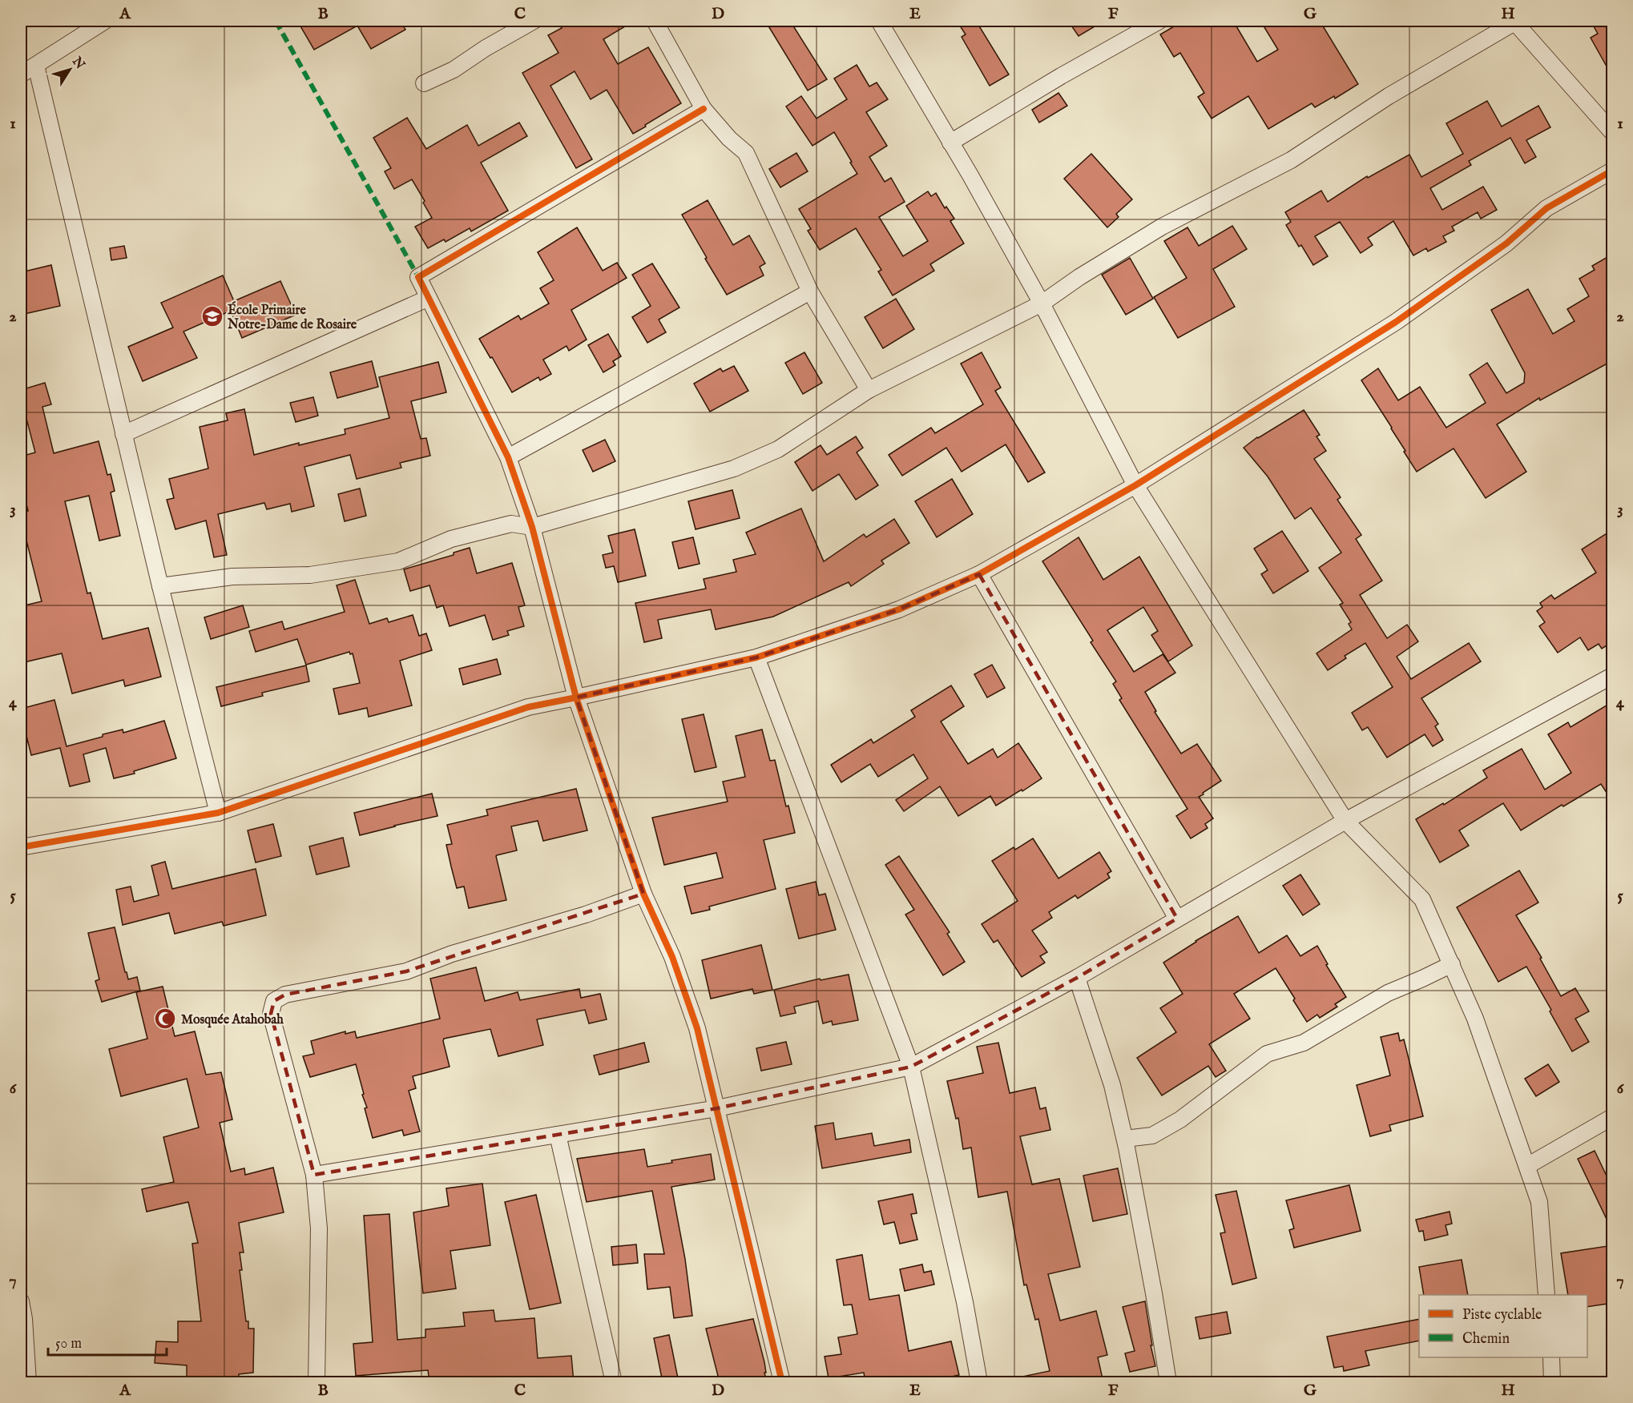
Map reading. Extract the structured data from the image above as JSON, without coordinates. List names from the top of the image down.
{
  "places": {
    "school or university": ["École Primaire Notre-Dame de Rosaire"],
    "mosque": ["Mosquée Atahobah"]
  },
  "legend": ["Piste cyclable", "Chemin"],
  "scale_bar": "50 m",
  "north": "top right",
  "grid": {
    "columns": [
      "A",
      "B",
      "C",
      "D",
      "E",
      "F",
      "G",
      "H"
    ],
    "rows": [
      "1",
      "2",
      "3",
      "4",
      "5",
      "6",
      "7"
    ]
  }
}
